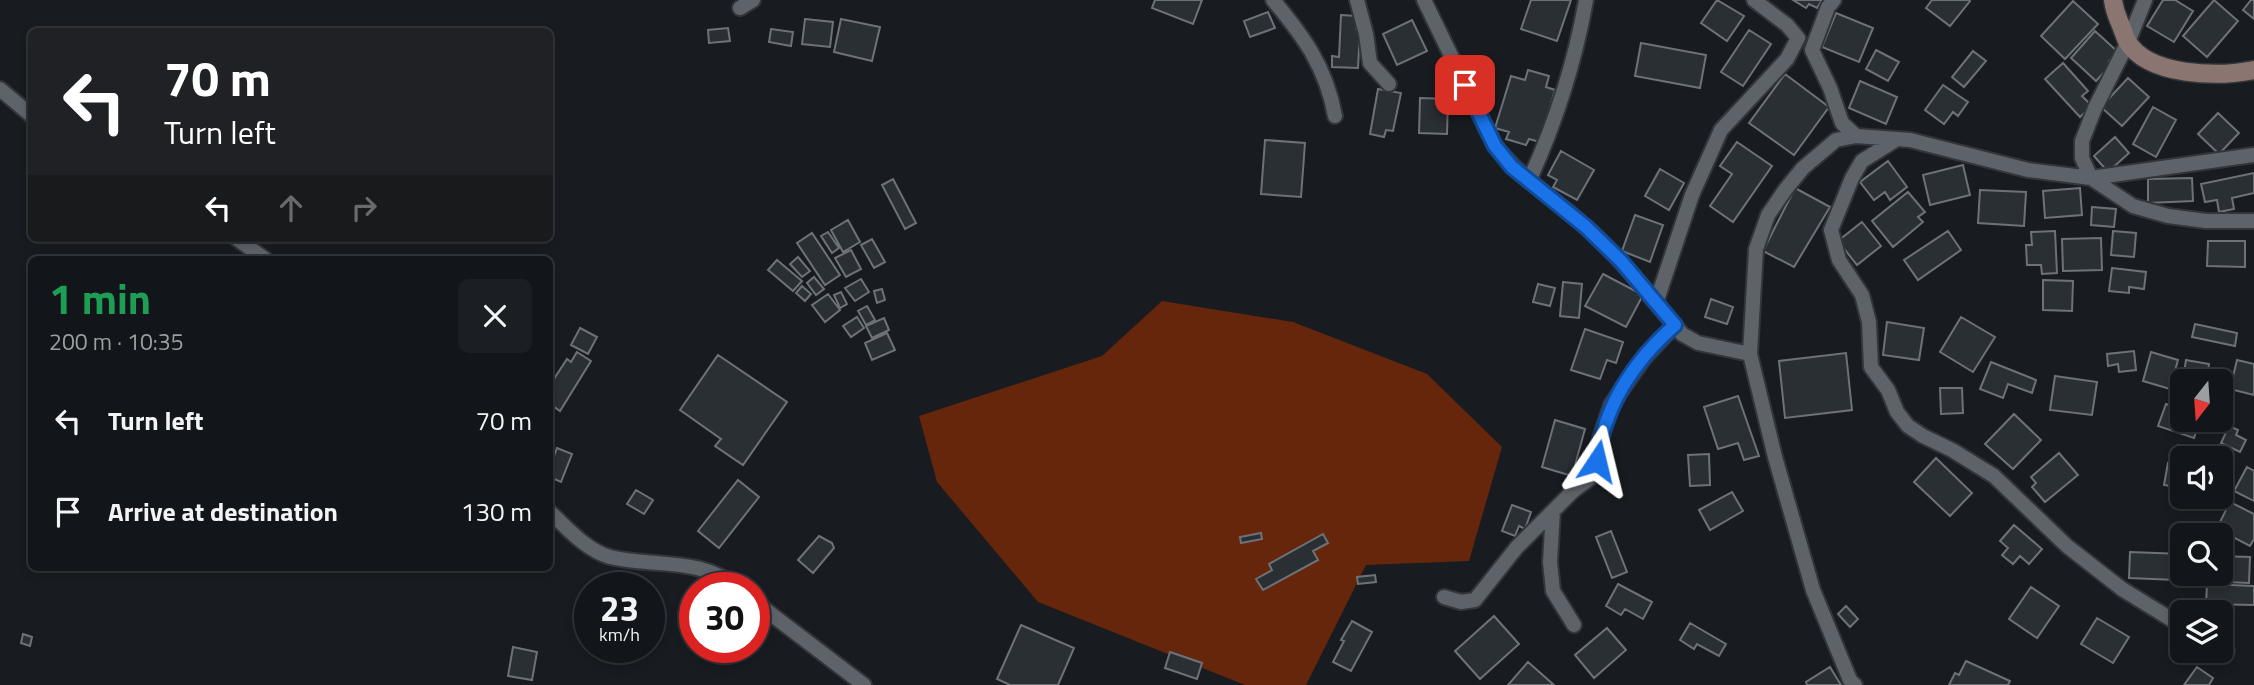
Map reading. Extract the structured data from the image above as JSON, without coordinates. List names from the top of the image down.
{
  "north": "bottom",
  "page": {
    "turn": ["70 m", "Turn left"],
    "heading": ["1 min", "200 m · 10:35"],
    "list": [
      {
        "name": "Turn left",
        "value": "70 m"
      },
      {
        "name": "Arrive at destination",
        "value": "130 m"
      }
    ],
    "speed": "23 km/h",
    "limit": "30"
  }
}
